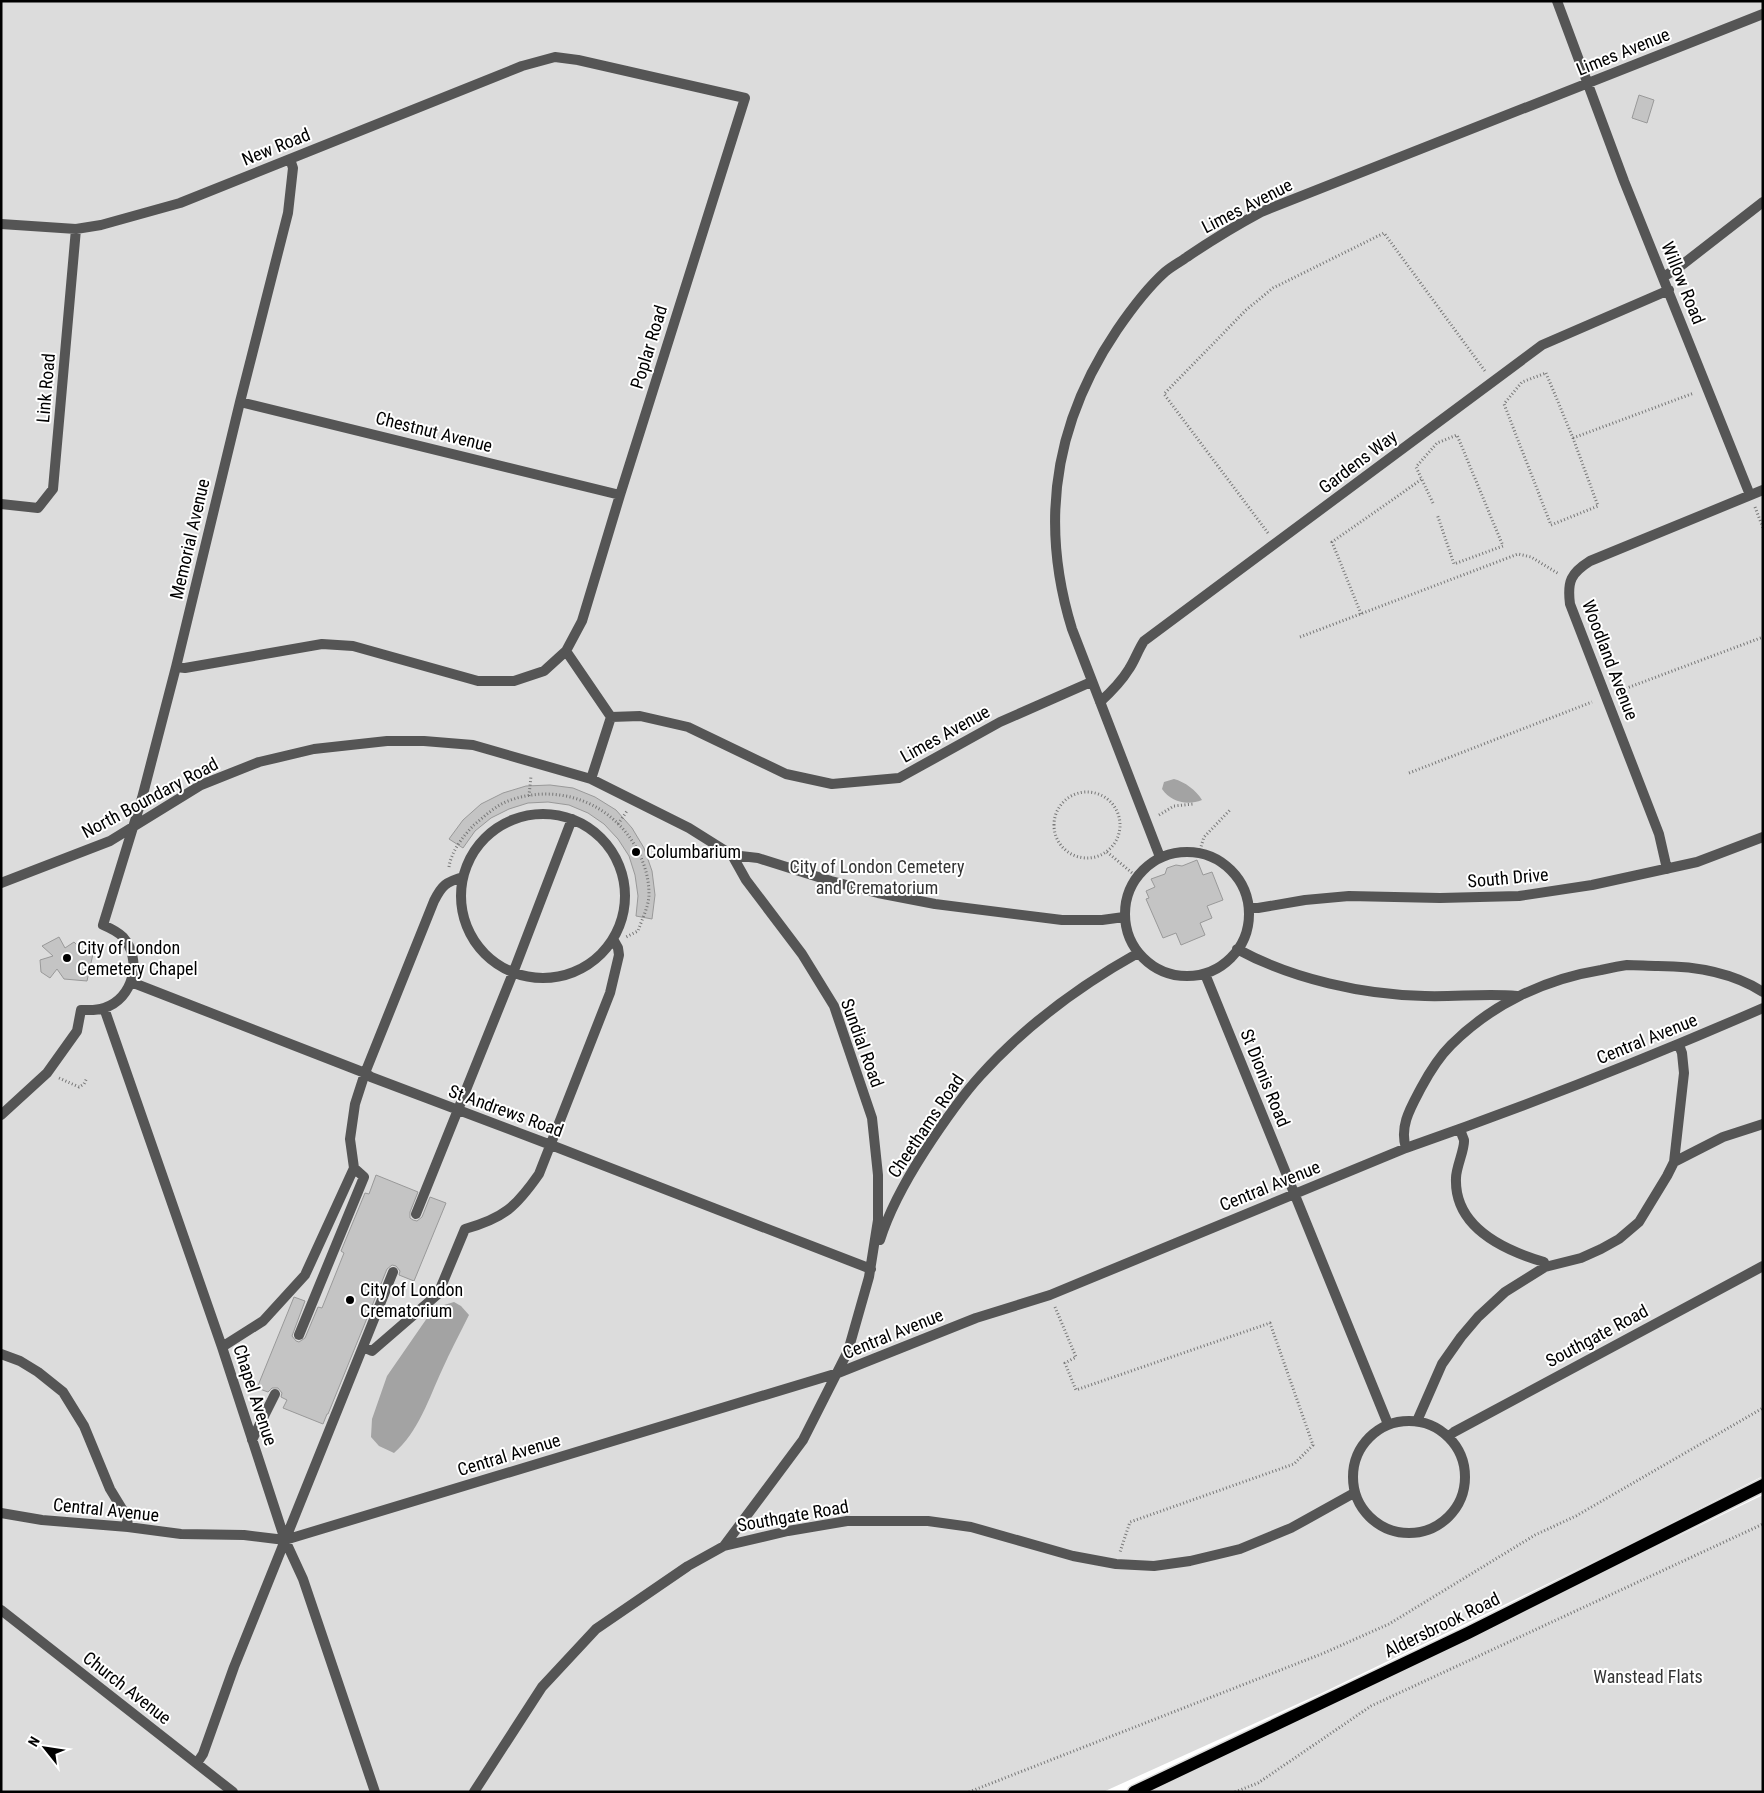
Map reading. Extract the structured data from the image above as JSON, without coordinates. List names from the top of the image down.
{
  "streets": {
    "main road": ["Aldersbrook Road"],
    "lane": [
      "Limes Avenue",
      "New Road",
      "Willow Road",
      "Poplar Road",
      "Link Road",
      "Chestnut Avenue",
      "Gardens Way",
      "Memorial Avenue",
      "Woodland Avenue",
      "North Boundary Road",
      "South Drive",
      "Central Avenue",
      "Sundial Road",
      "St Dionis Road",
      "St Andrews Road",
      "Cheethams Road",
      "Southgate Road",
      "Chapel Avenue",
      "Church Avenue"
    ]
  },
  "crossings": [
    ["Limes Avenue", "Willow Road"],
    ["New Road", "Poplar Road"],
    ["New Road", "Link Road"],
    ["New Road", "Memorial Avenue"],
    ["Willow Road", "Gardens Way"],
    ["Willow Road", "Woodland Avenue"],
    ["Poplar Road", "Chestnut Avenue"],
    ["Chestnut Avenue", "Memorial Avenue"],
    ["Memorial Avenue", "North Boundary Road"],
    ["Memorial Avenue", "St Andrews Road"],
    ["Woodland Avenue", "South Drive"],
    ["North Boundary Road", "South Drive"],
    ["North Boundary Road", "Sundial Road"],
    ["North Boundary Road", "St Dionis Road"],
    ["North Boundary Road", "Cheethams Road"],
    ["South Drive", "St Dionis Road"],
    ["South Drive", "Cheethams Road"],
    ["Central Avenue", "St Dionis Road"],
    ["Central Avenue", "Chapel Avenue"],
    ["Sundial Road", "St Andrews Road"],
    ["Sundial Road", "Cheethams Road"],
    ["St Dionis Road", "Cheethams Road"],
    ["St Dionis Road", "Southgate Road"],
    ["St Andrews Road", "Cheethams Road"]
  ],
  "parks": ["City of London Cemetery and Crematorium", "Wanstead Flats"],
  "places": ["Columbarium", "City of London Cemetery Chapel", "City of London Crematorium"],
  "north": "top left"
}
